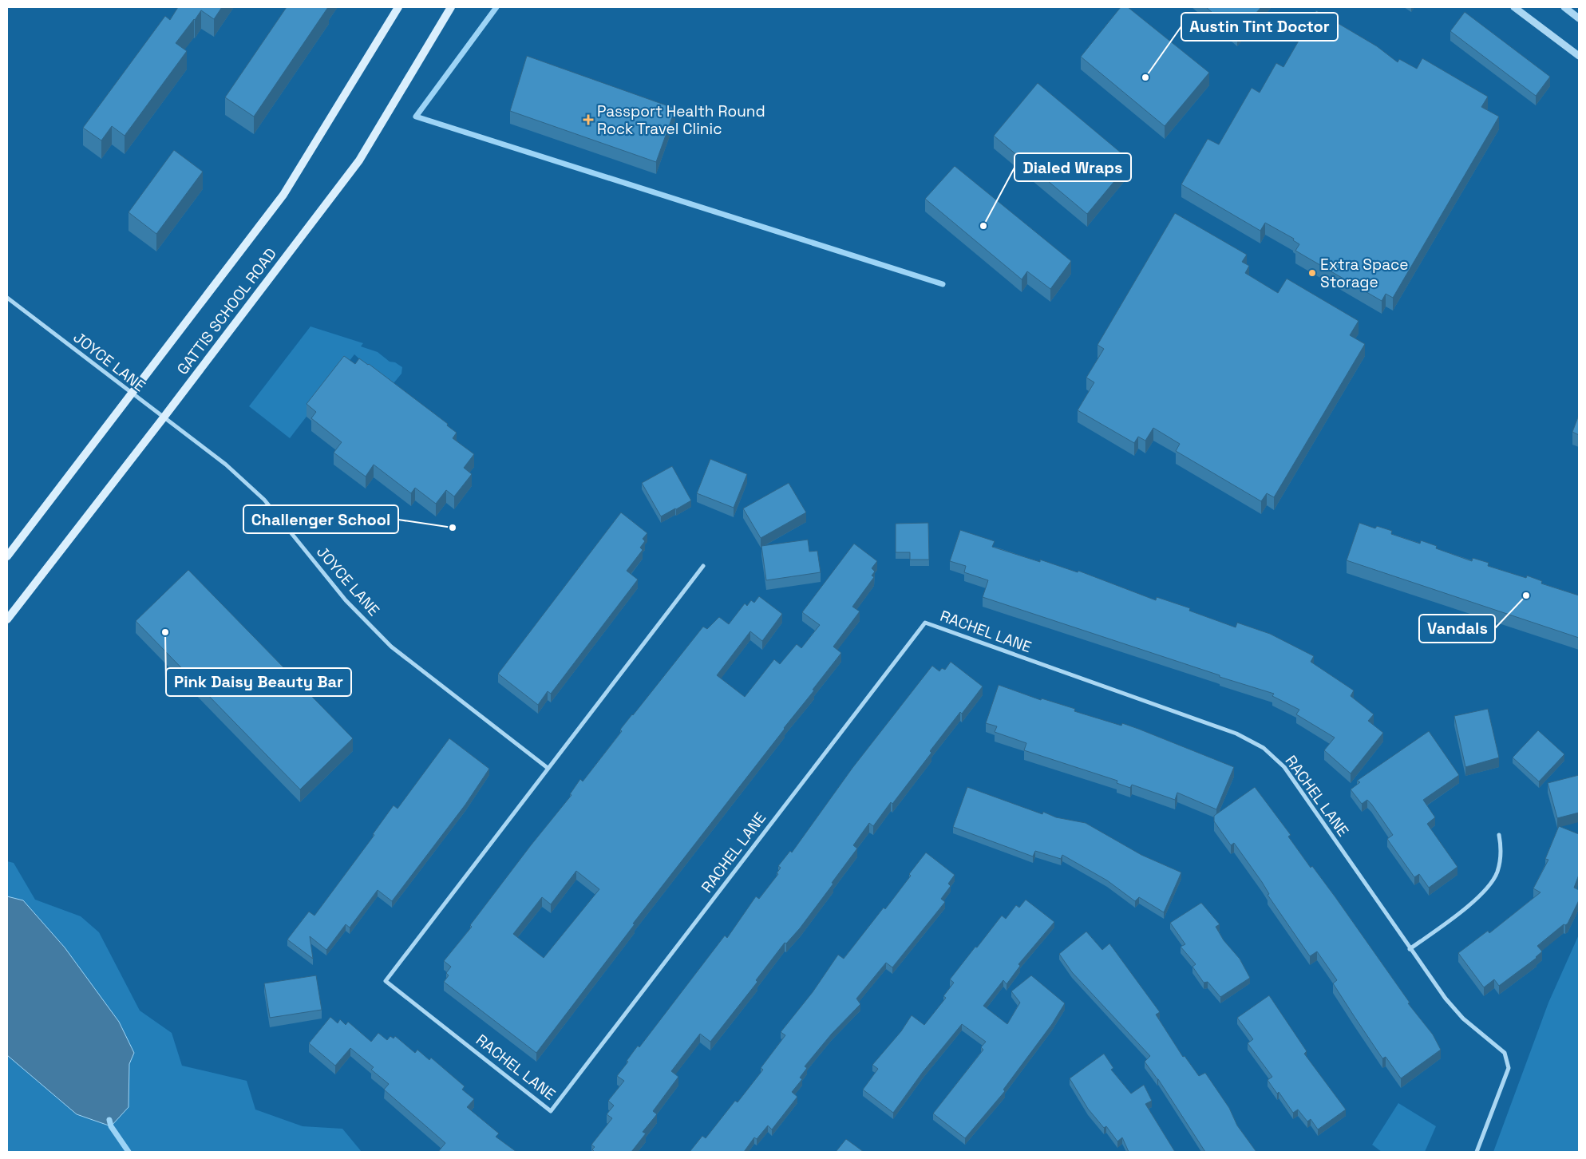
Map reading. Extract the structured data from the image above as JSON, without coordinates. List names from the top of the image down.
{
  "streets": {
    "main road": ["GATTIS SCHOOL ROAD"],
    "street": ["JOYCE LANE", "RACHEL LANE"]
  },
  "crossings": [
    ["GATTIS SCHOOL ROAD", "JOYCE LANE"],
    ["JOYCE LANE", "RACHEL LANE"]
  ],
  "places": {
    "other": [
      "Austin Tint Doctor",
      "Dialed Wraps",
      "Extra Space Storage",
      "Challenger School",
      "Vandals",
      "Pink Daisy Beauty Bar"
    ],
    "health": ["Passport Health Round Rock Travel Clinic"]
  }
}
